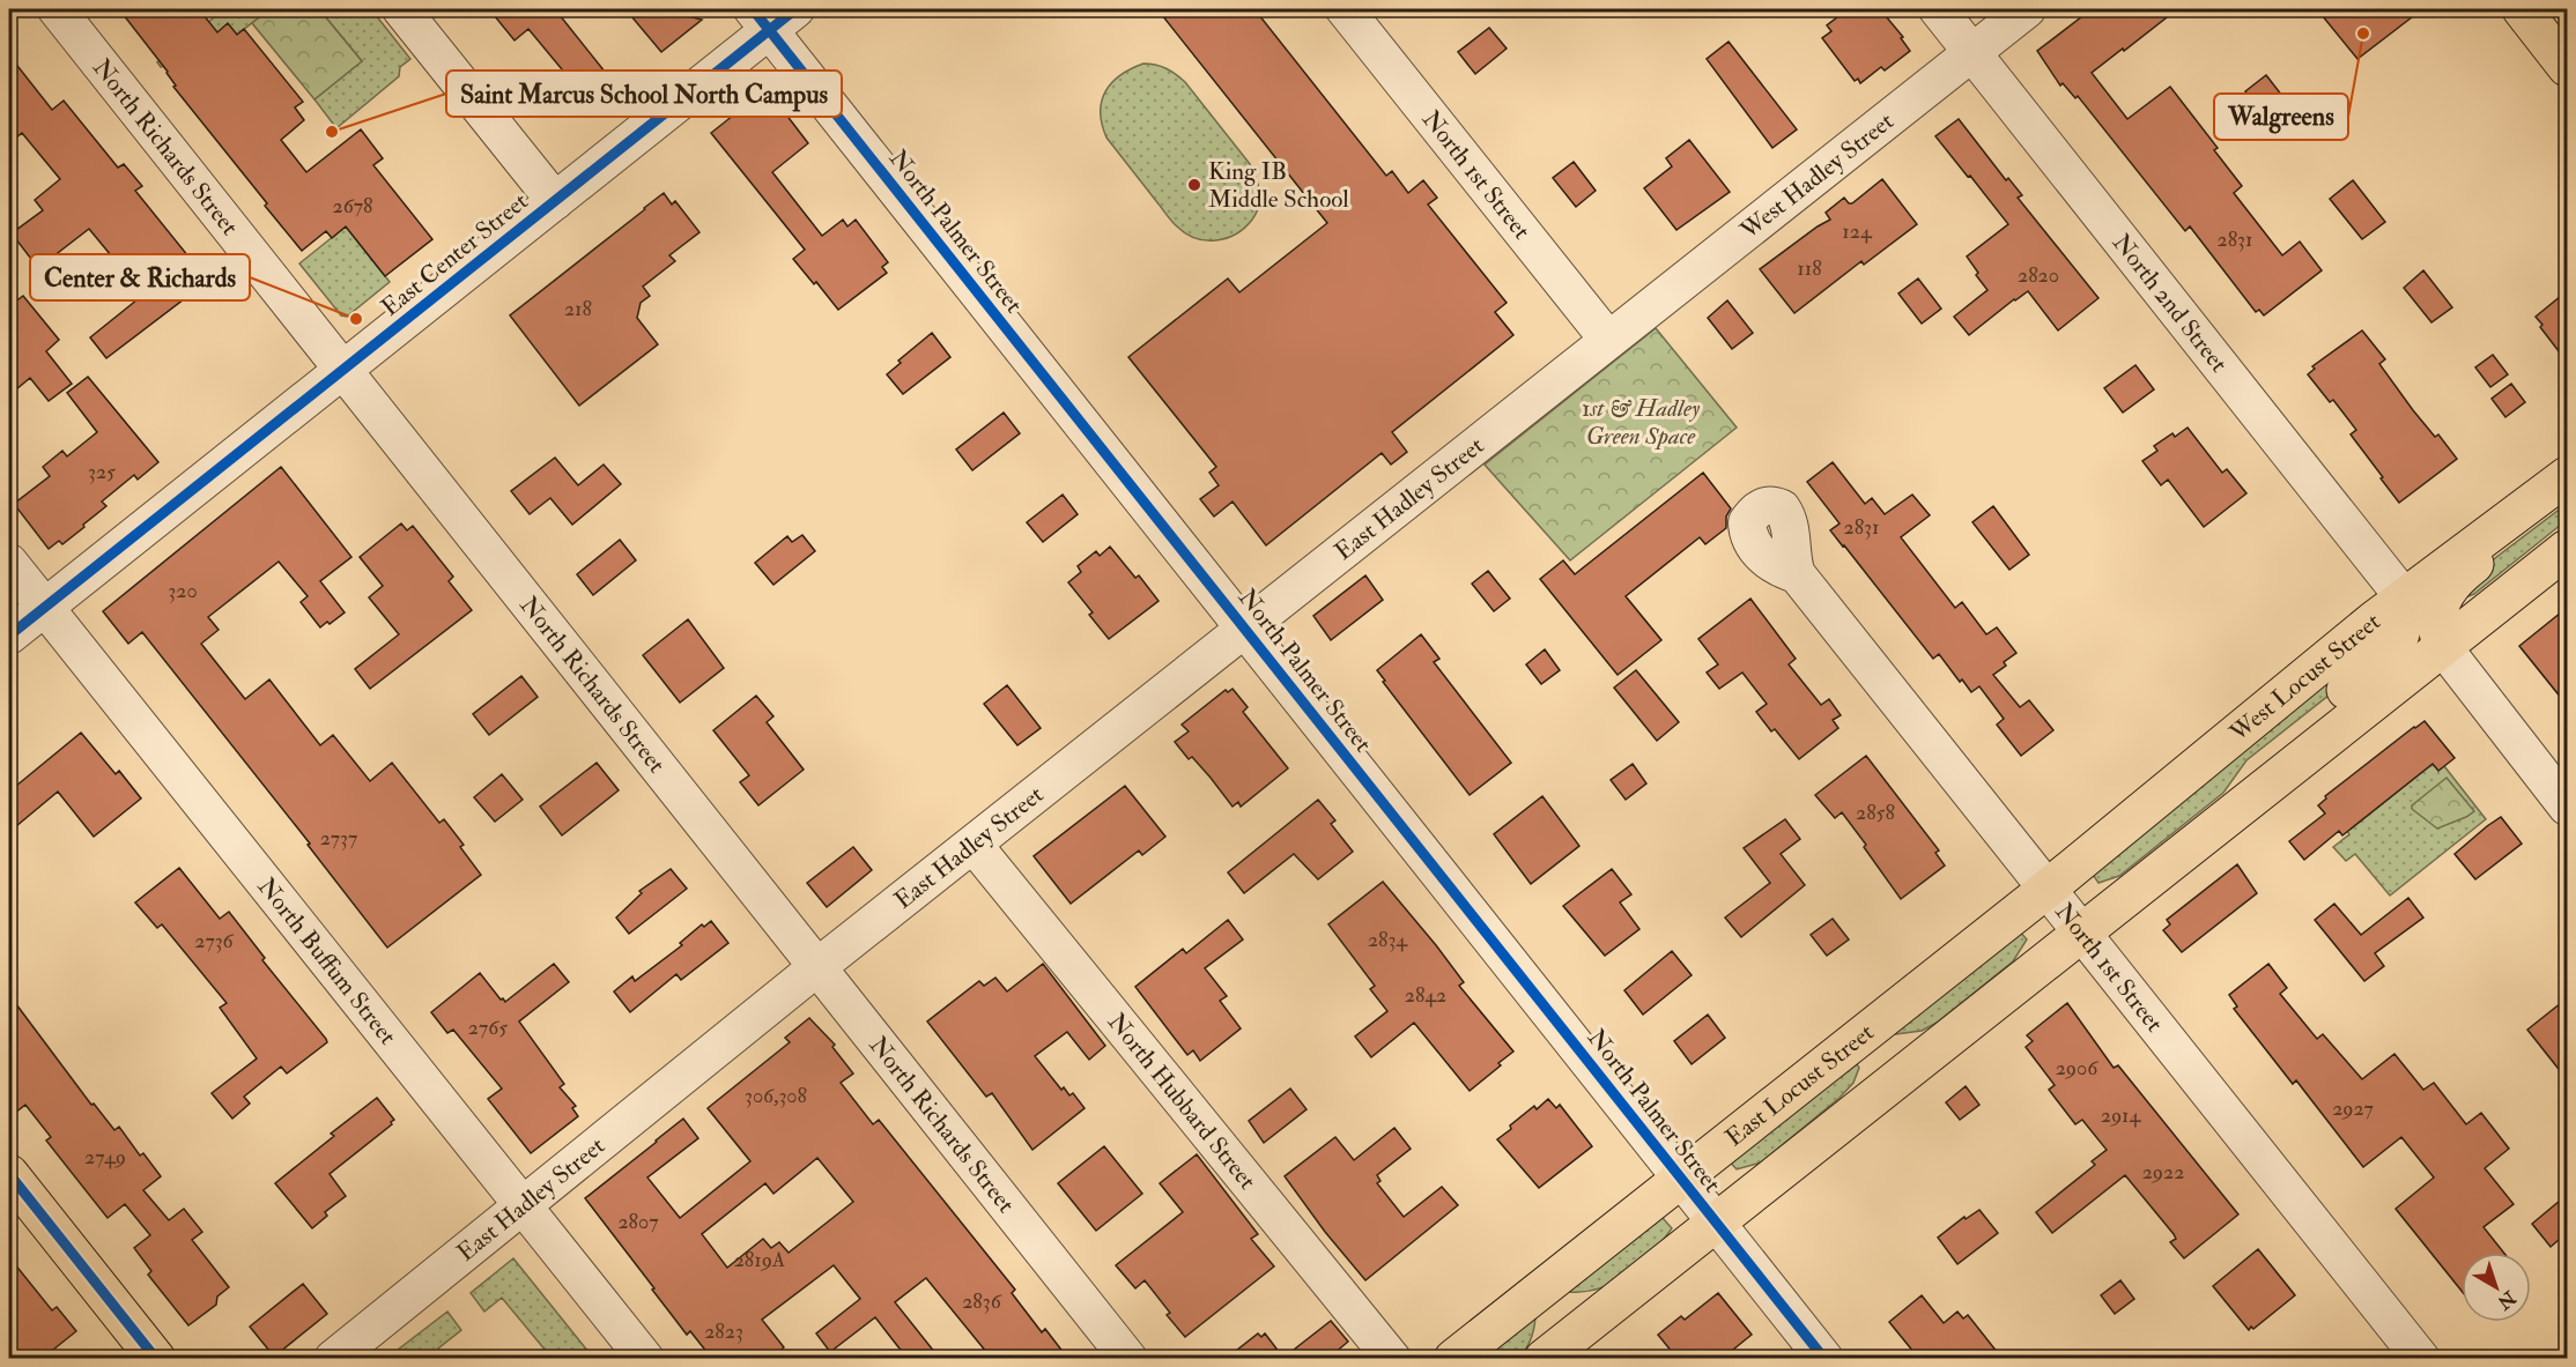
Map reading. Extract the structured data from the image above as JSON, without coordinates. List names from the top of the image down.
{
  "streets": {
    "main road": ["West Locust Street", "East Locust Street"],
    "street": [
      "North Richards Street",
      "North 1st Street",
      "West Hadley Street",
      "North Palmer Street",
      "East Center Street",
      "North 2nd Street",
      "East Hadley Street",
      "North Buffum Street",
      "North Hubbard Street"
    ]
  },
  "crossings": [
    ["North Richards Street", "East Center Street"],
    ["North Richards Street", "East Hadley Street"],
    ["North 1st Street", "West Hadley Street"],
    ["North 1st Street", "East Hadley Street"],
    ["North 1st Street", "West Locust Street"],
    ["North 1st Street", "East Locust Street"],
    ["West Hadley Street", "North 2nd Street"],
    ["West Hadley Street", "East Hadley Street"],
    ["North Palmer Street", "East Center Street"],
    ["North Palmer Street", "East Hadley Street"],
    ["North Palmer Street", "East Locust Street"],
    ["East Center Street", "North Buffum Street"],
    ["North 2nd Street", "West Locust Street"],
    ["East Hadley Street", "North Buffum Street"],
    ["East Hadley Street", "North Hubbard Street"],
    ["West Locust Street", "East Locust Street"]
  ],
  "parks": ["1st & Hadley Green Space"],
  "places": [
    "Walgreens",
    "Saint Marcus School North Campus",
    "King IB Middle School",
    "Center & Richards"
  ],
  "house_numbers": [
    "2678",
    "124",
    "2831",
    "118",
    "2820",
    "218",
    "325",
    "2831",
    "320",
    "2858",
    "2737",
    "2834",
    "2736",
    "2842",
    "2765",
    "2906",
    "306,308",
    "2927",
    "2914",
    "2749",
    "2922",
    "2807",
    "2819A",
    "2836",
    "2823"
  ],
  "north": "bottom right"
}
